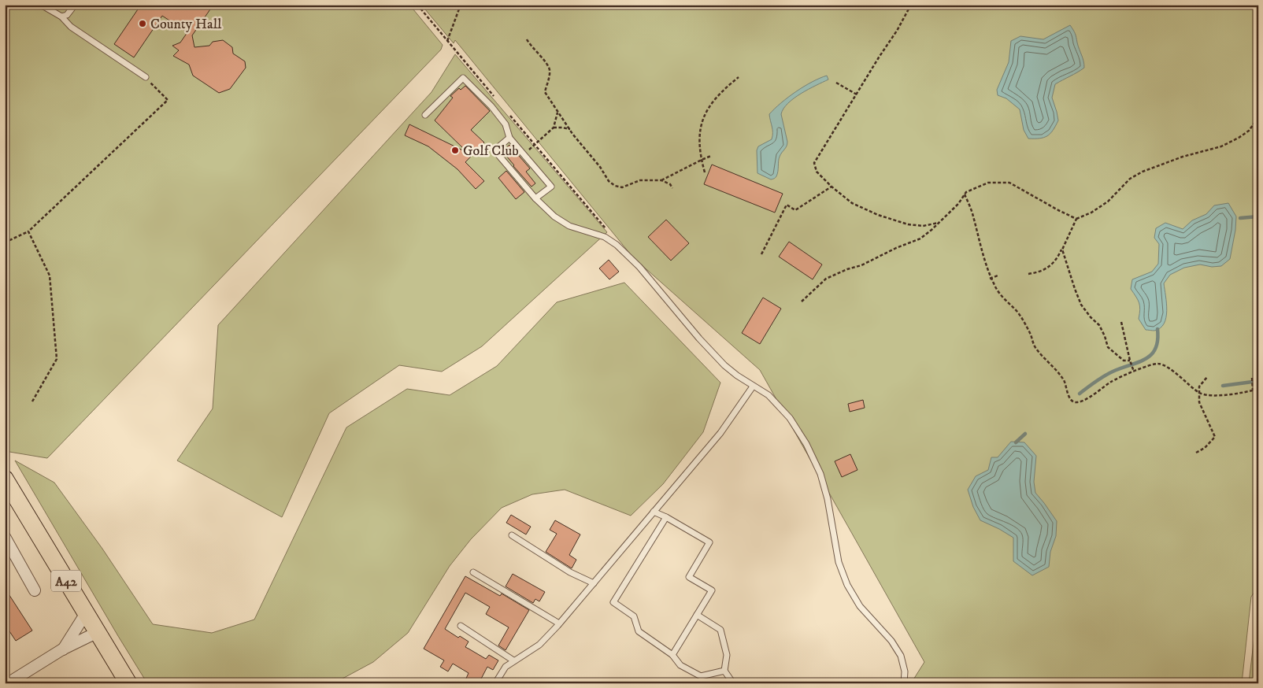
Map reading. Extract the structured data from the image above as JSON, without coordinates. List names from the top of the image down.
{
  "streets": {
    "main road": ["A42"]
  },
  "places": ["County Hall", "Golf Club"]
}
